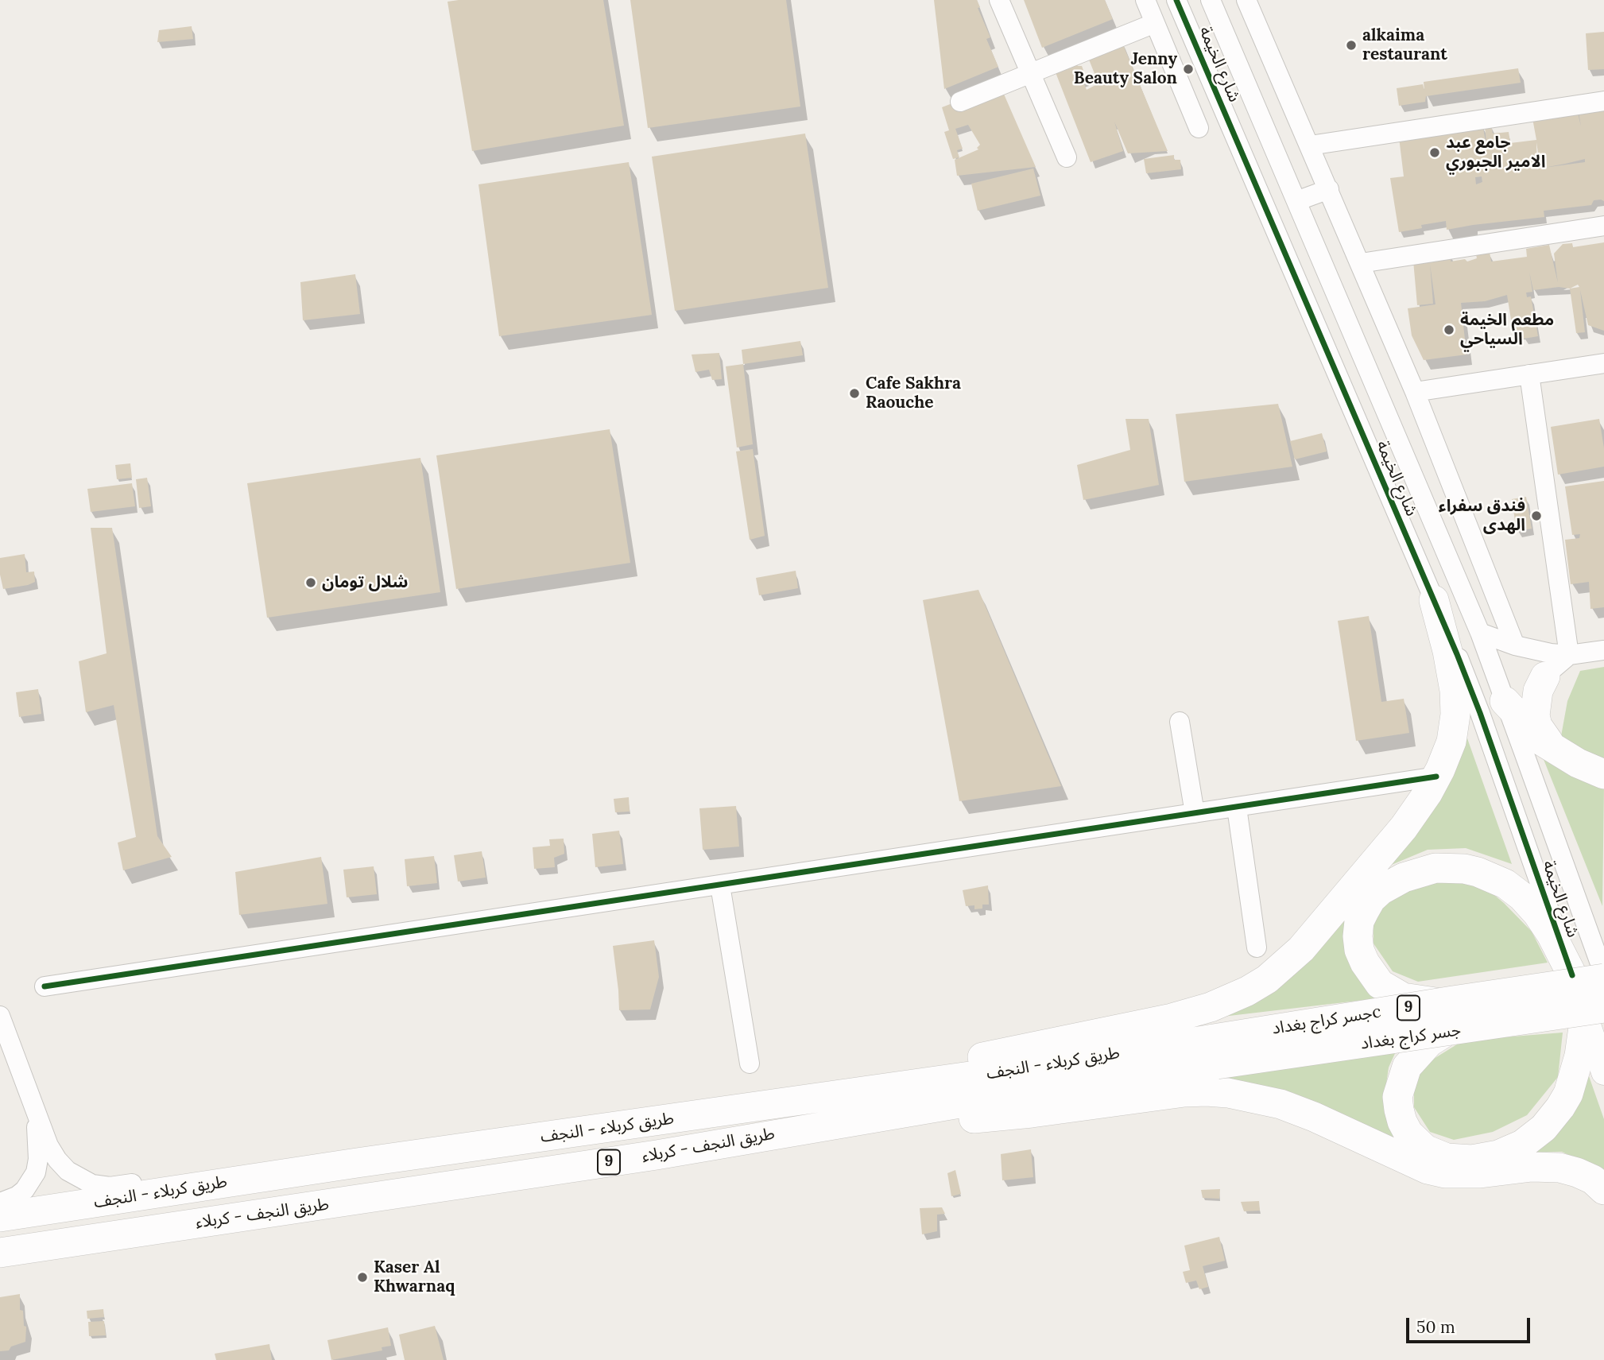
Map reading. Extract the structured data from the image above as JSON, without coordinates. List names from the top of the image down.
{
  "streets": {
    "highway": [
      "9",
      "جسر كراج بغدادc",
      "جسر كراج بغداد",
      "طريق کربلاء - النجف",
      "طريق النجف - کربلاء"
    ],
    "street": ["شارع الخيمة"]
  },
  "crossings": [
    ["جسر كراج بغدادc", "جسر كراج بغداد"],
    ["جسر كراج بغدادc", "طريق کربلاء - النجف"],
    ["جسر كراج بغدادc", "طريق النجف - کربلاء"],
    ["جسر كراج بغداد", "طريق کربلاء - النجف"],
    ["جسر كراج بغداد", "طريق النجف - کربلاء"],
    ["طريق کربلاء - النجف", "طريق النجف - کربلاء"]
  ],
  "places": [
    "alkaima restaurant",
    "Jenny Beauty Salon",
    "جامع عبد الامير الجبوري",
    "مطعم الخيمة السياحي",
    "Cafe Sakhra Raouche",
    "فندق سفراء الهدى",
    "شلال تومان",
    "Kaser Al Khwarnaq"
  ],
  "scale_bar": "50 m"
}
